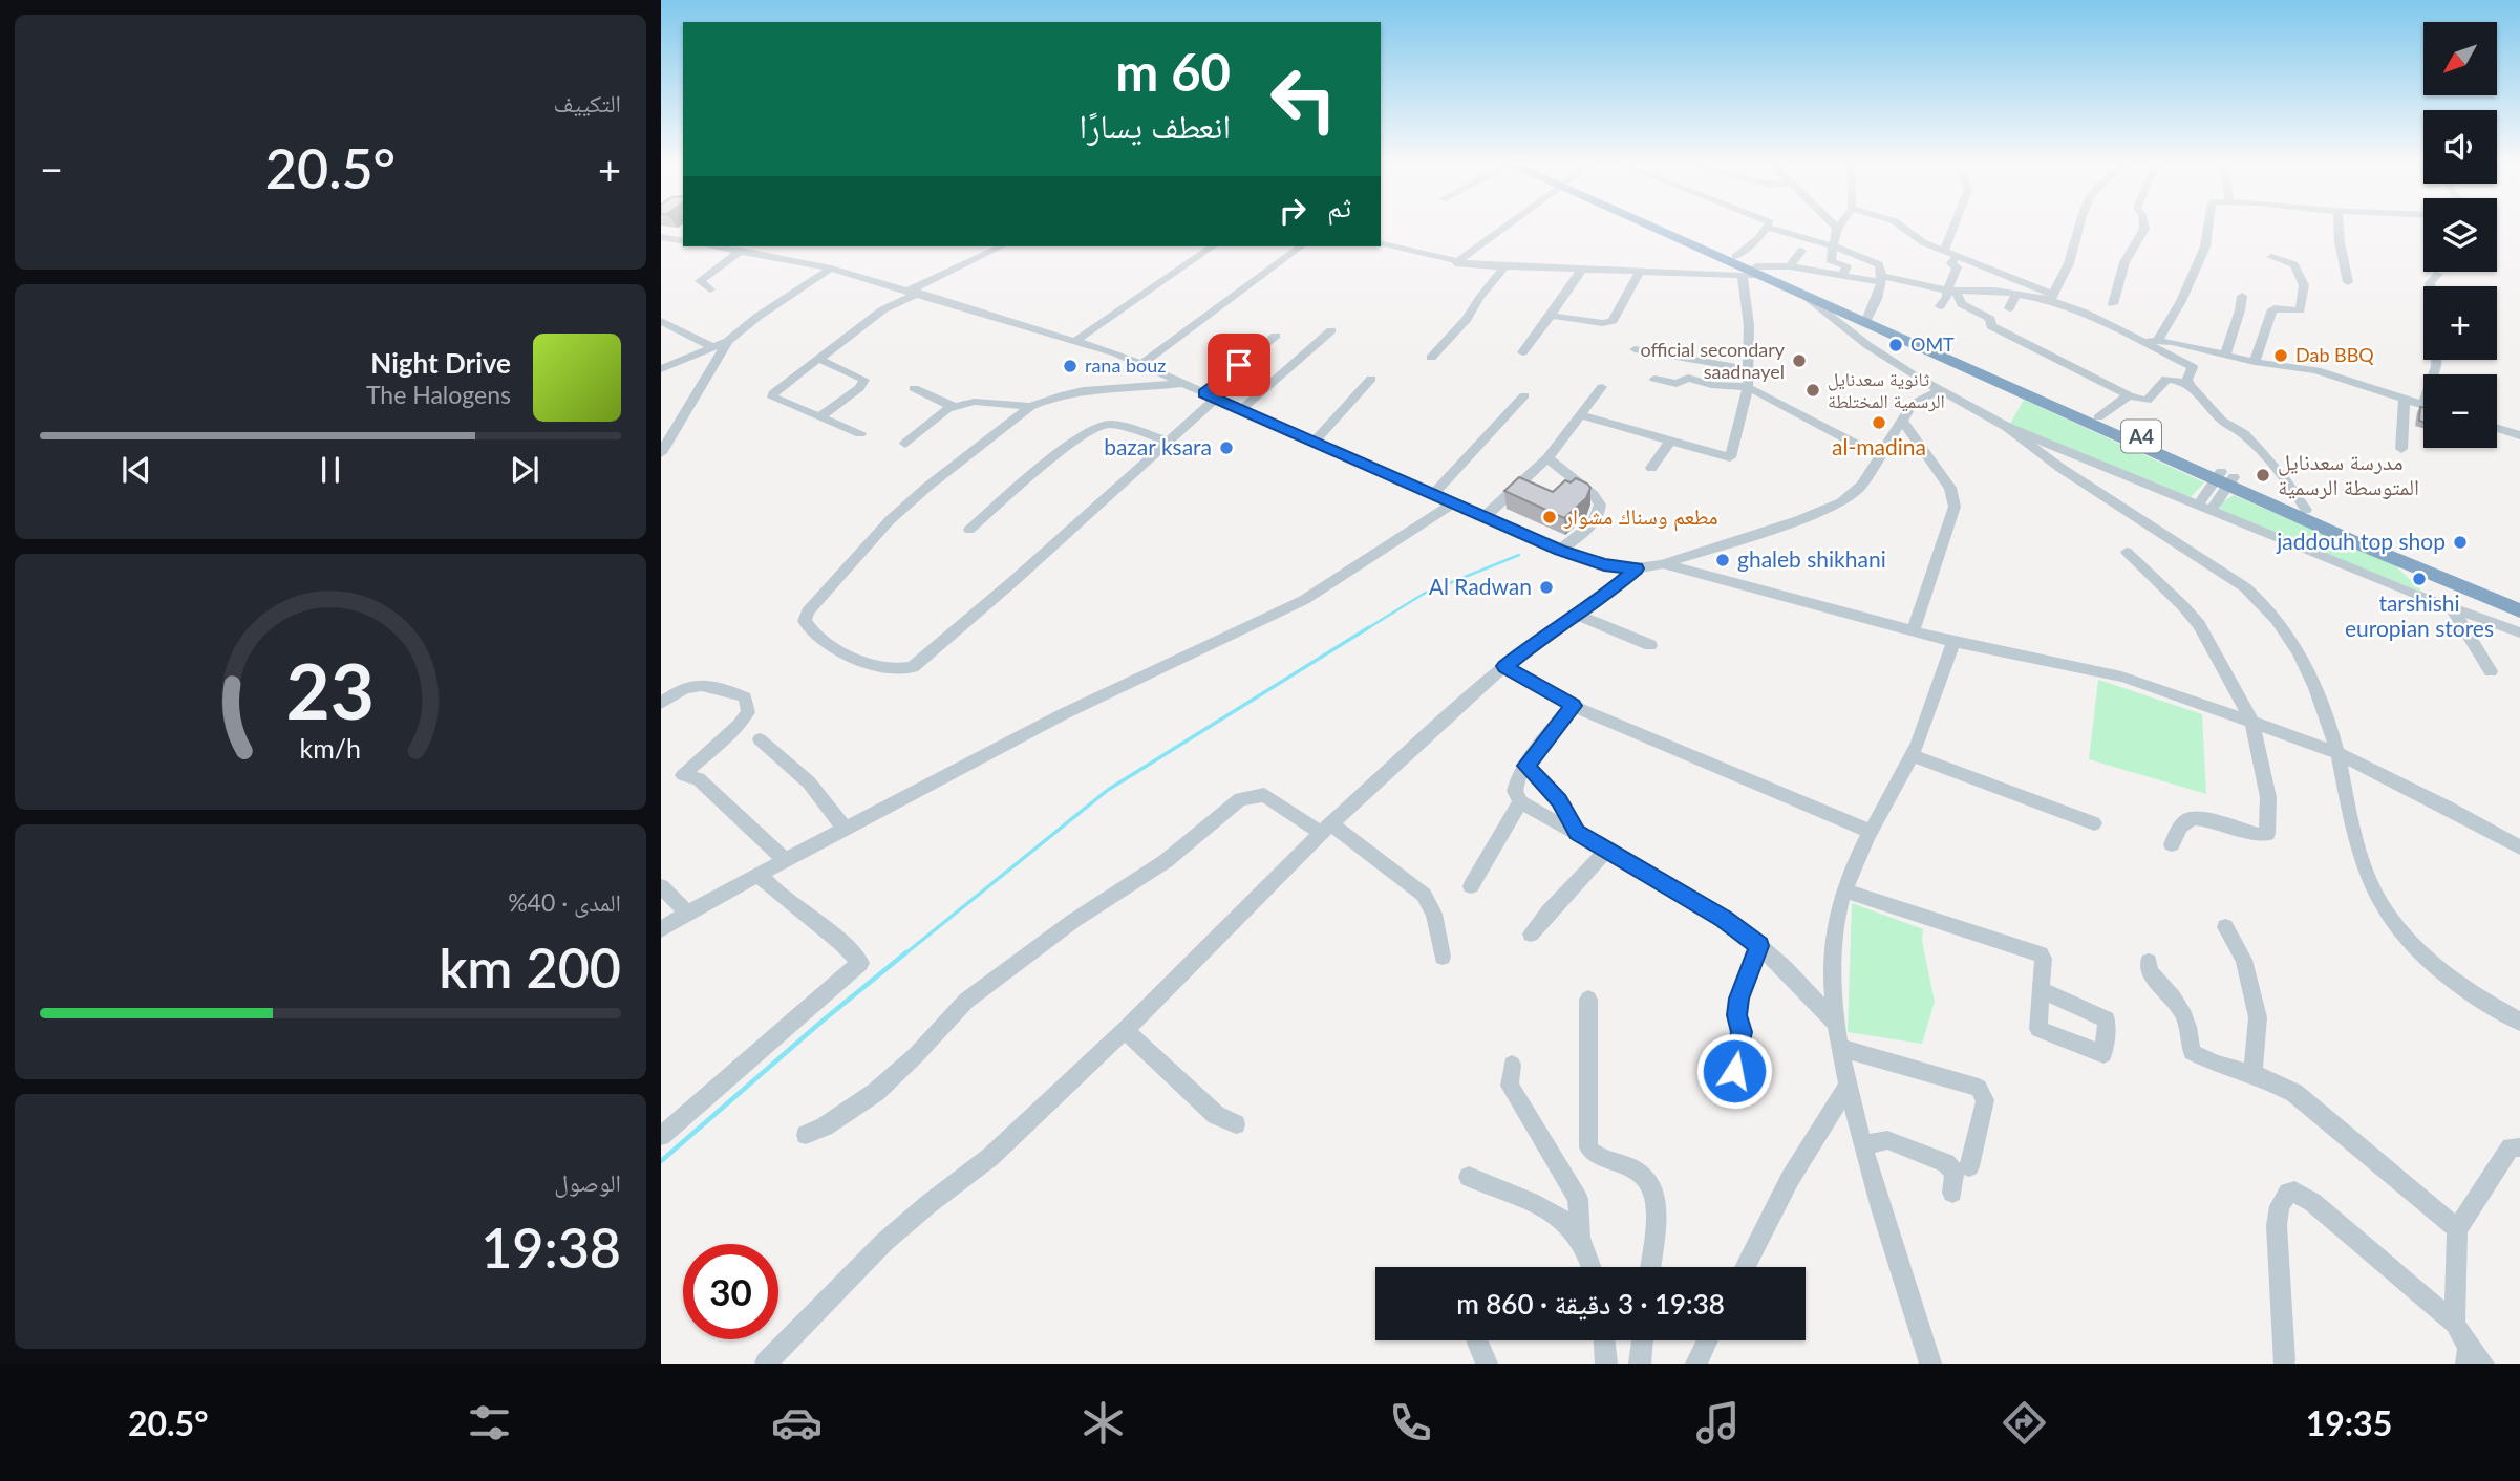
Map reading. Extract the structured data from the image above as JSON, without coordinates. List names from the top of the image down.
{
  "streets": {
    "highway": ["A4"]
  },
  "places": [
    "OMT",
    "Dab BBQ",
    "official secondary saadnayel",
    "rana bouz",
    "ثانوية سعدنايل الرسمية المختلطة",
    "al-madina",
    "bazar ksara",
    "مدرسة سعدنايل المتوسطة الرسمية",
    "مطعم وسناك مشوار",
    "jaddouh top shop",
    "ghaleb shikhani",
    "tarshishi europian stores",
    "Al Radwan"
  ],
  "north": "bottom left",
  "page": {
    "tile": [
      "التكييف",
      ["المدى · 40%", "200 km"],
      ["الوصول", "19:38"]
    ],
    "map_buttons": ["+", "−"],
    "turn": ["60 m", "انعطف يسارًا"],
    "heat": ["−", "20.5°", "+"],
    "then": "ثم",
    "song": ["Night Drive", "The Halogens"],
    "limit": "30",
    "trip": "19:38 · 3 دقيقة · 860 m",
    "tabs": ["19:35", "20.5°"],
    "gauge": ["23", "km/h"]
  }
}
